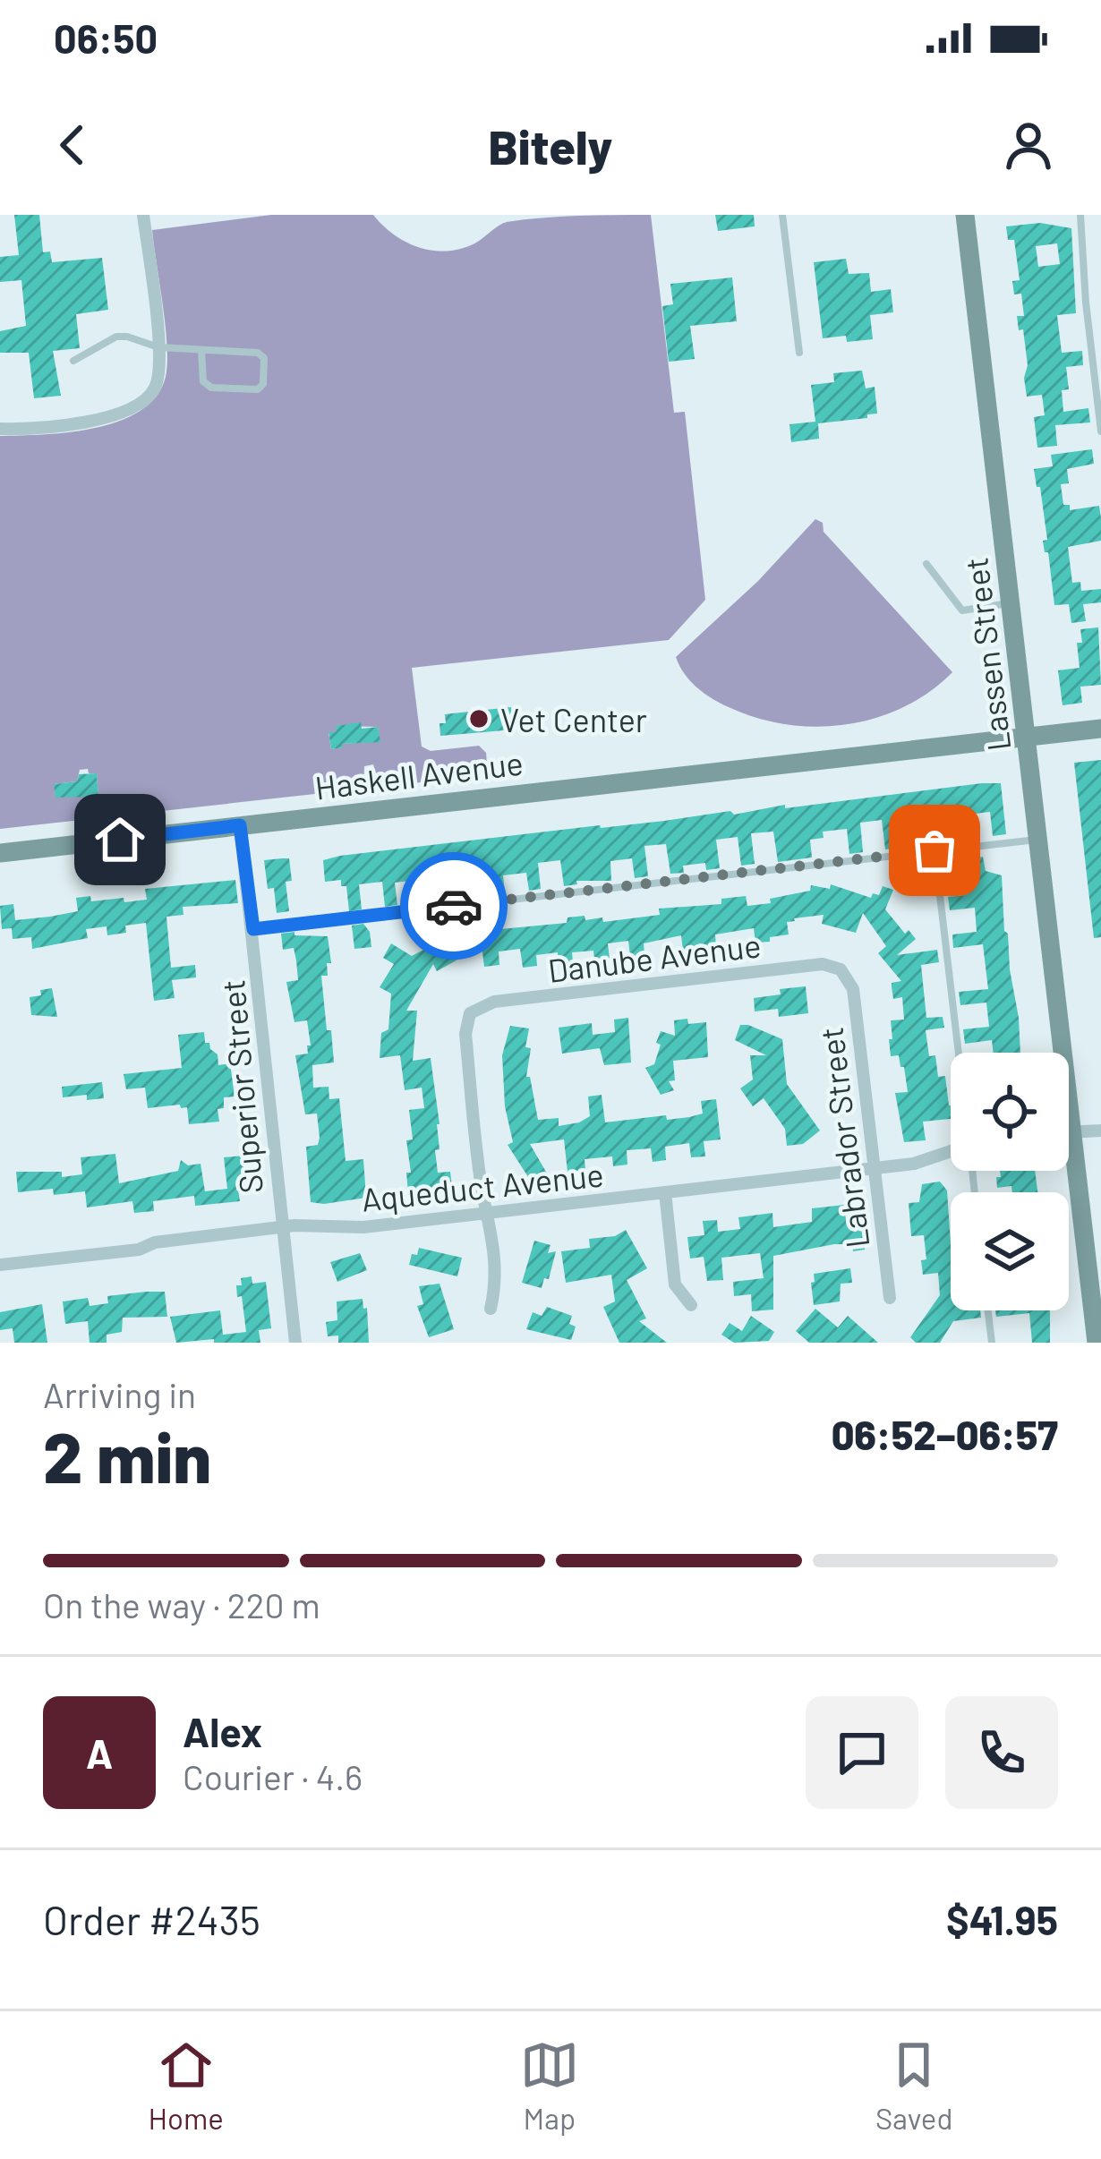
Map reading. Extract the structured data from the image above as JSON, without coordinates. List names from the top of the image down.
{
  "streets": {
    "main road": ["Lassen Street", "Haskell Avenue"],
    "street": [
      "Danube Avenue",
      "Superior Street",
      "Labrador Street",
      "Aqueduct Avenue"
    ]
  },
  "crossings": [
    ["Lassen Street", "Haskell Avenue"],
    ["Haskell Avenue", "Superior Street"],
    ["Danube Avenue", "Labrador Street"],
    ["Danube Avenue", "Aqueduct Avenue"],
    ["Superior Street", "Aqueduct Avenue"],
    ["Labrador Street", "Aqueduct Avenue"]
  ],
  "places": ["Vet Center"],
  "page": {
    "status": "06:50",
    "header": "Bitely",
    "heading": ["2 min", "Arriving in", "06:52–06:57"],
    "panel": [
      "Alex",
      "Courier · 4.6",
      "Order #2435",
      "$41.95"
    ],
    "bar": "On the way · 220 m",
    "round": "A",
    "tabs": ["Home", "Map", "Saved"]
  }
}
